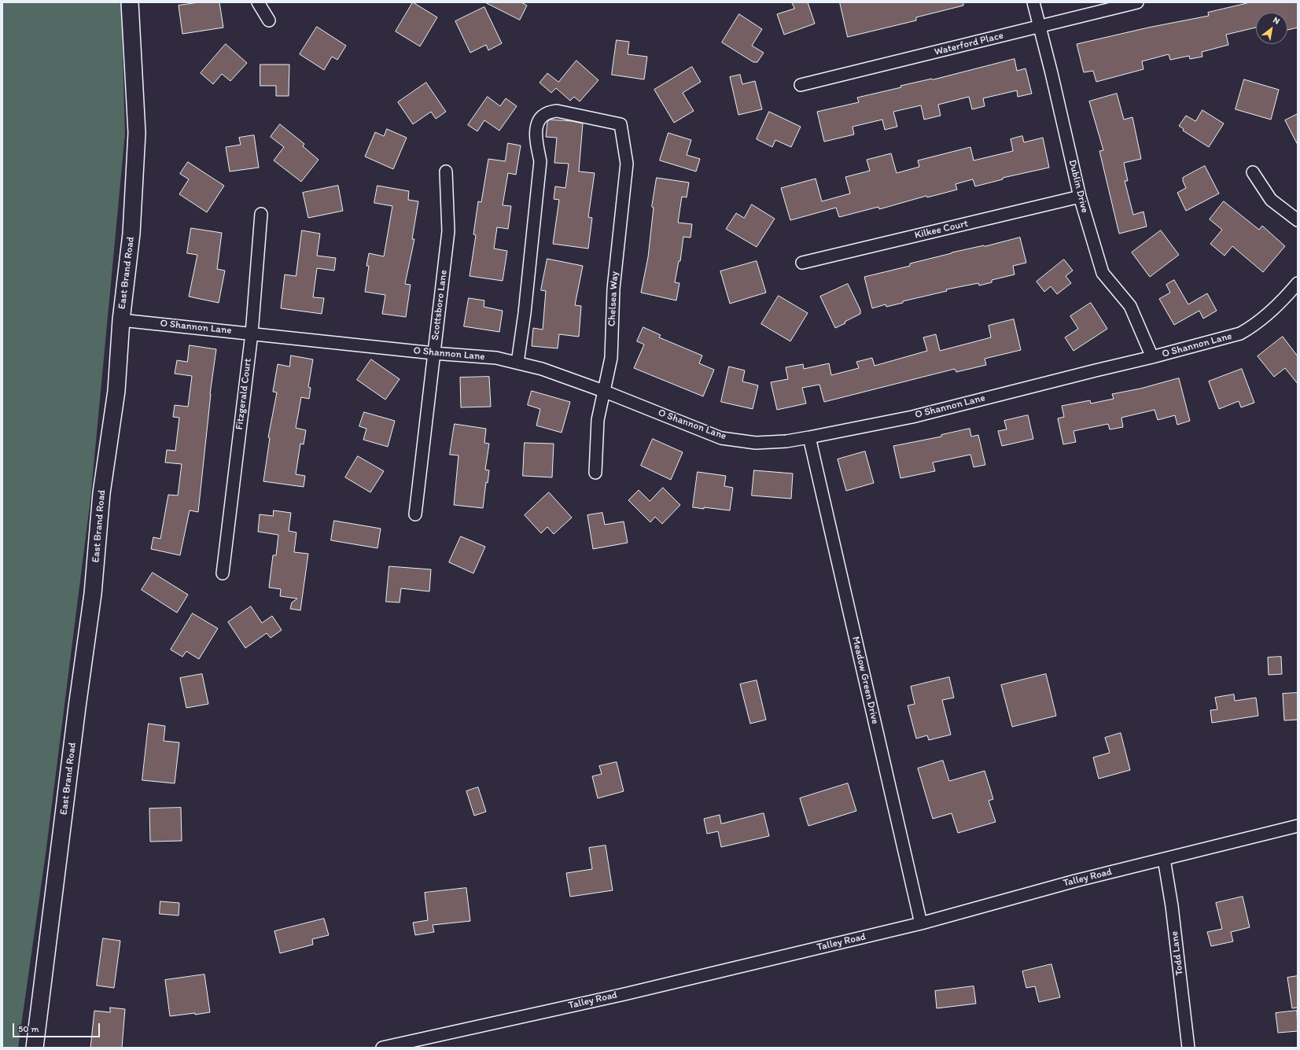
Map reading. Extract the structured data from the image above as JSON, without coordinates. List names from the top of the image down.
{
  "streets": {
    "main road": ["East Brand Road"],
    "street": [
      "Waterford Place",
      "Dublin Drive",
      "Kilkee Court",
      "Chelsea Way",
      "Scottsboro Lane",
      "O Shannon Lane",
      "Fitzgerald Court",
      "Meadow Green Drive",
      "Talley Road",
      "Todd Lane"
    ]
  },
  "crossings": [
    ["Waterford Place", "Dublin Drive"],
    ["Dublin Drive", "Kilkee Court"],
    ["Dublin Drive", "O Shannon Lane"],
    ["East Brand Road", "O Shannon Lane"],
    ["Chelsea Way", "O Shannon Lane"],
    ["Scottsboro Lane", "O Shannon Lane"],
    ["O Shannon Lane", "Fitzgerald Court"],
    ["O Shannon Lane", "Meadow Green Drive"],
    ["Meadow Green Drive", "Talley Road"],
    ["Talley Road", "Todd Lane"]
  ],
  "scale_bar": "50 m",
  "north": "top right"
}
